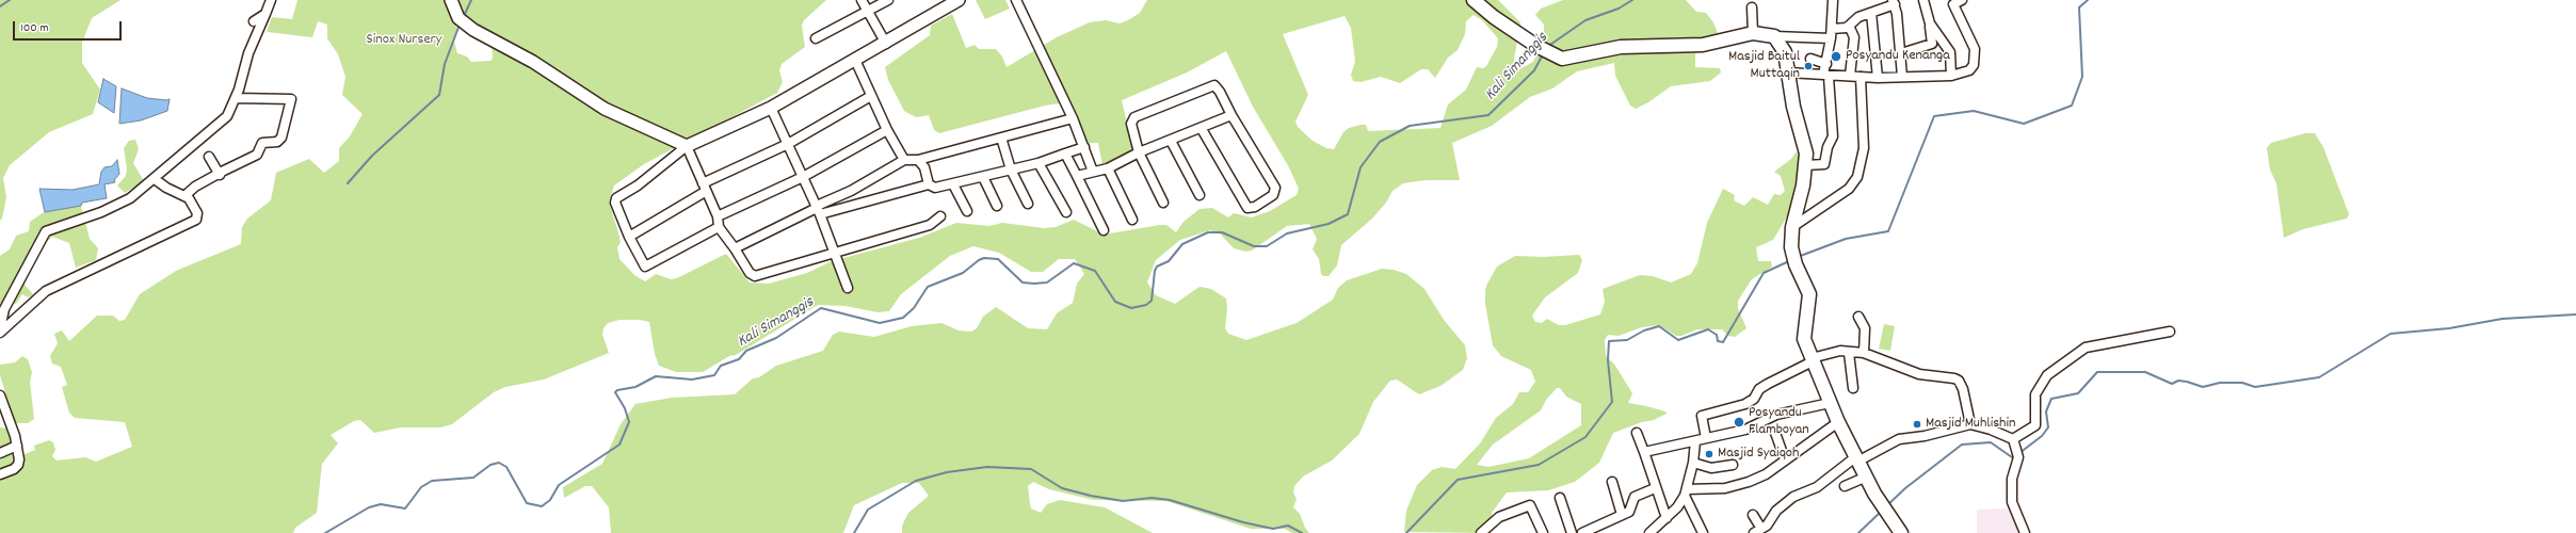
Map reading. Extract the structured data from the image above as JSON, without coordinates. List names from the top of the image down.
{
  "water": ["Kali Simanggis"],
  "parks": ["Sinox Nursery"],
  "places": [
    "Posyandu Kenanga",
    "Masjid Baitul Muttaqin",
    "Posyandu Flamboyan",
    "Masjid Muhlishin",
    "Masjid Syaiqoh"
  ],
  "scale_bar": "100 m"
}
